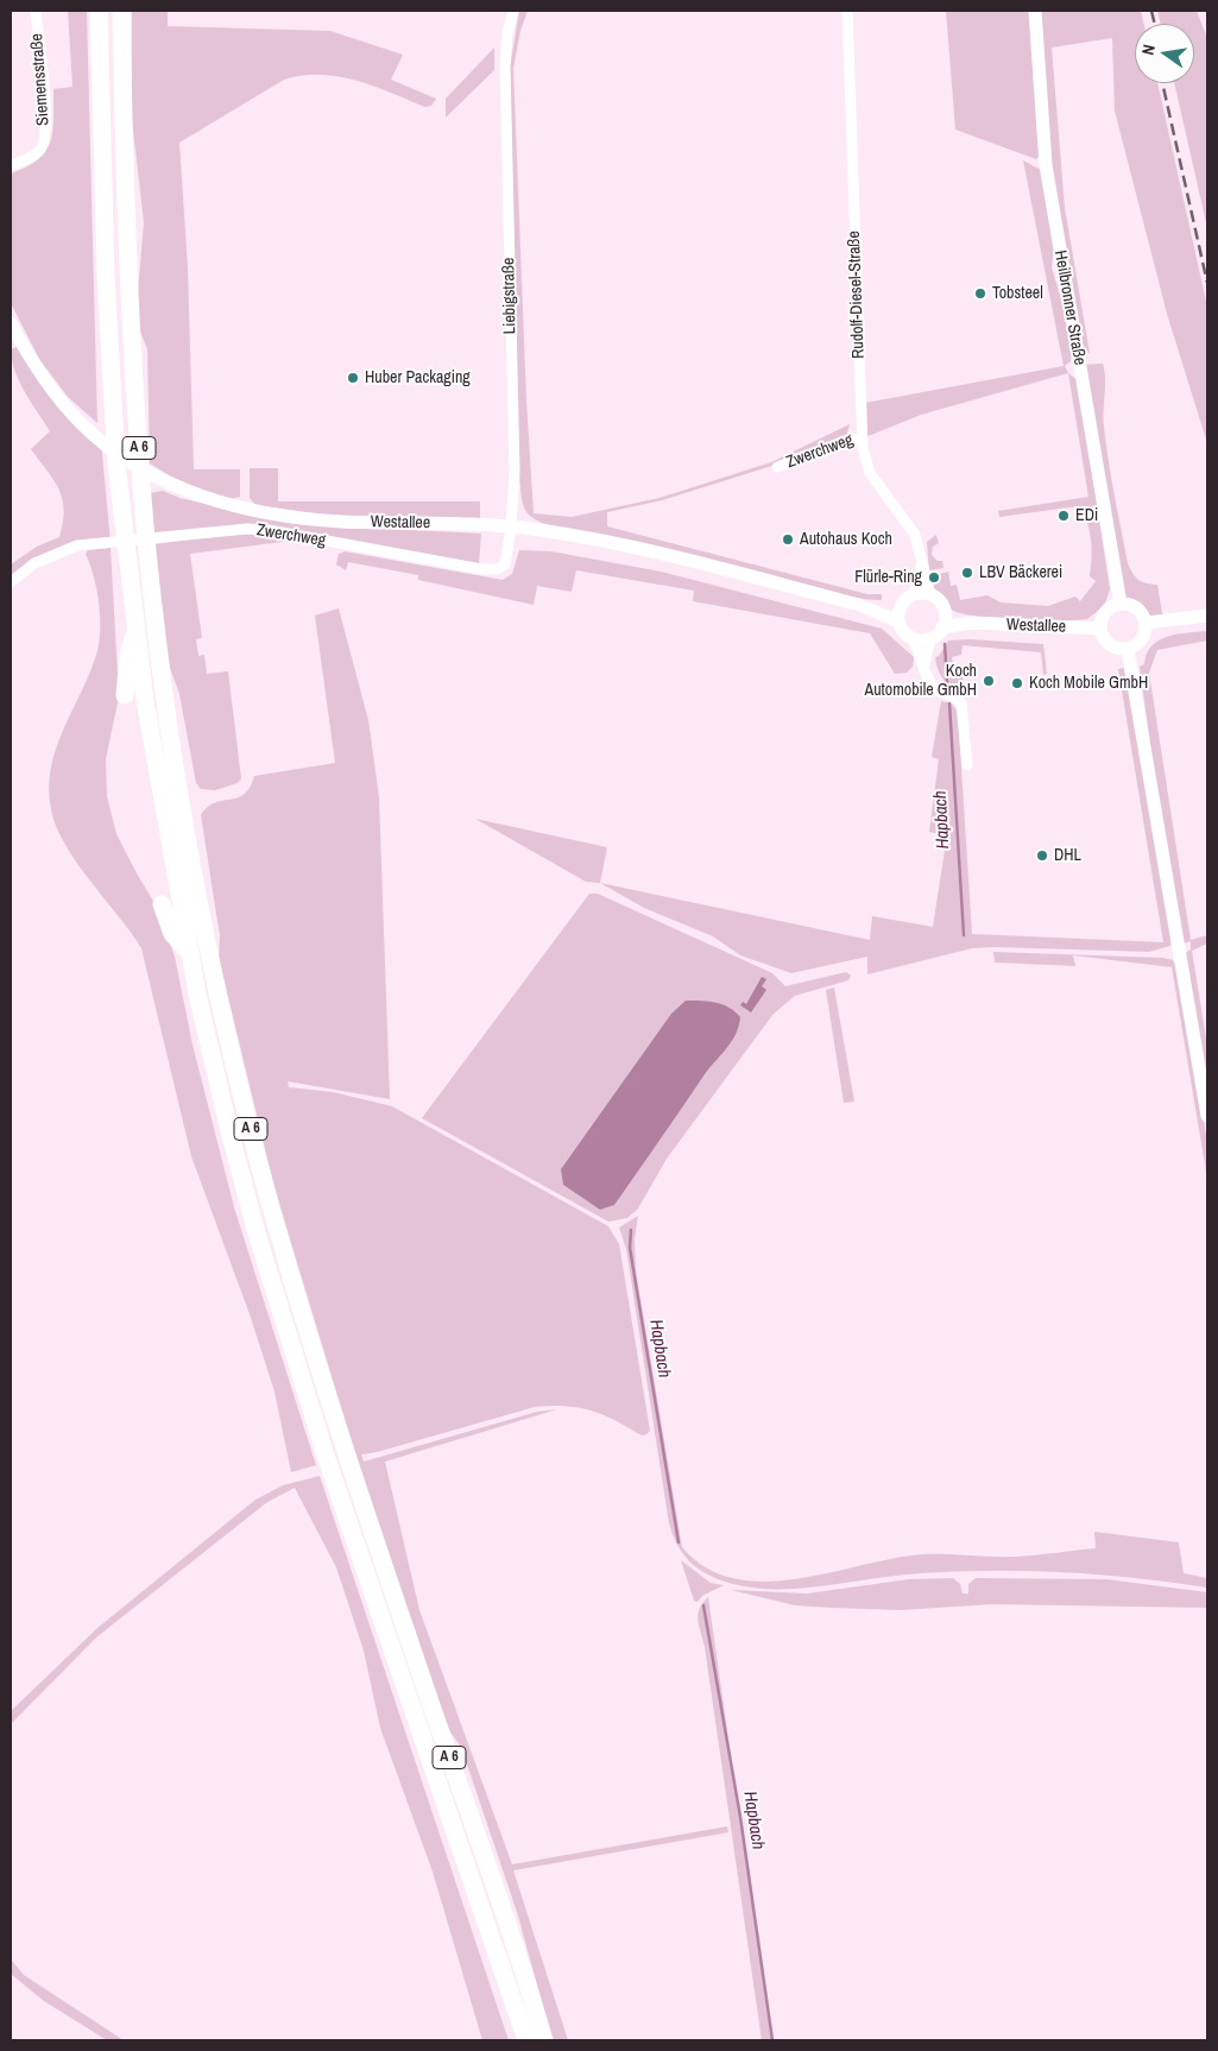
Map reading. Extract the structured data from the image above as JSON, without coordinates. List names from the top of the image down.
{
  "streets": {
    "highway": ["A 6"],
    "main road": ["Heilbronner Straße", "Westallee"],
    "street": [
      "Siemensstraße",
      "Rudolf-Diesel-Straße",
      "Liebigstraße",
      "Zwerchweg"
    ]
  },
  "crossings": [
    ["Rudolf-Diesel-Straße", "Zwerchweg"],
    ["Rudolf-Diesel-Straße", "Westallee"],
    ["Liebigstraße", "Zwerchweg"],
    ["Liebigstraße", "Westallee"],
    ["Heilbronner Straße", "Westallee"],
    ["Zwerchweg", "Westallee"]
  ],
  "water": ["Hapbach"],
  "places": [
    "Tobsteel",
    "Huber Packaging",
    "EDi",
    "Autohaus Koch",
    "LBV Bäckerei",
    "Flürle-Ring",
    "Koch Automobile GmbH",
    "Koch Mobile GmbH",
    "DHL"
  ],
  "north": "left"
}
